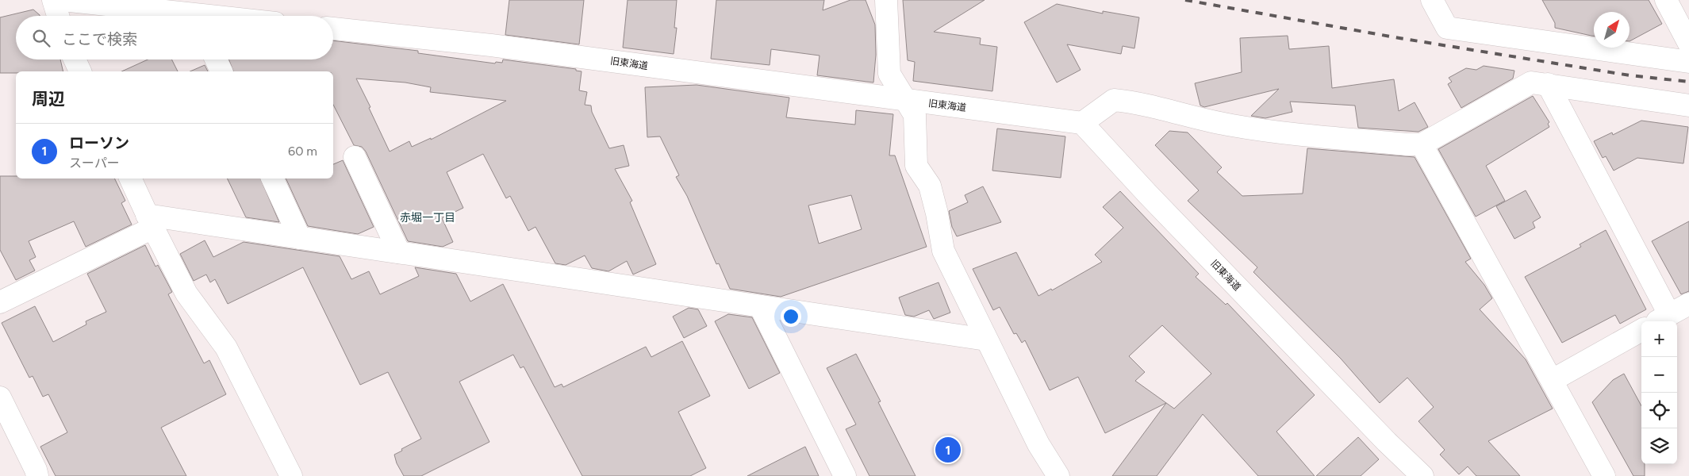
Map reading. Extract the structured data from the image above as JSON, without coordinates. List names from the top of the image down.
{
  "streets": {
    "street": ["旧東海道"]
  },
  "districts": ["赤堀一丁目"],
  "north": "top right",
  "page": {
    "search": "ここで検索",
    "heading": "周辺",
    "list": [
      {
        "mark": "1",
        "name": "ローソン",
        "note": "スーパー",
        "value": "60 m"
      }
    ],
    "map_buttons": ["+", "−"],
    "pins": "1"
  }
}
